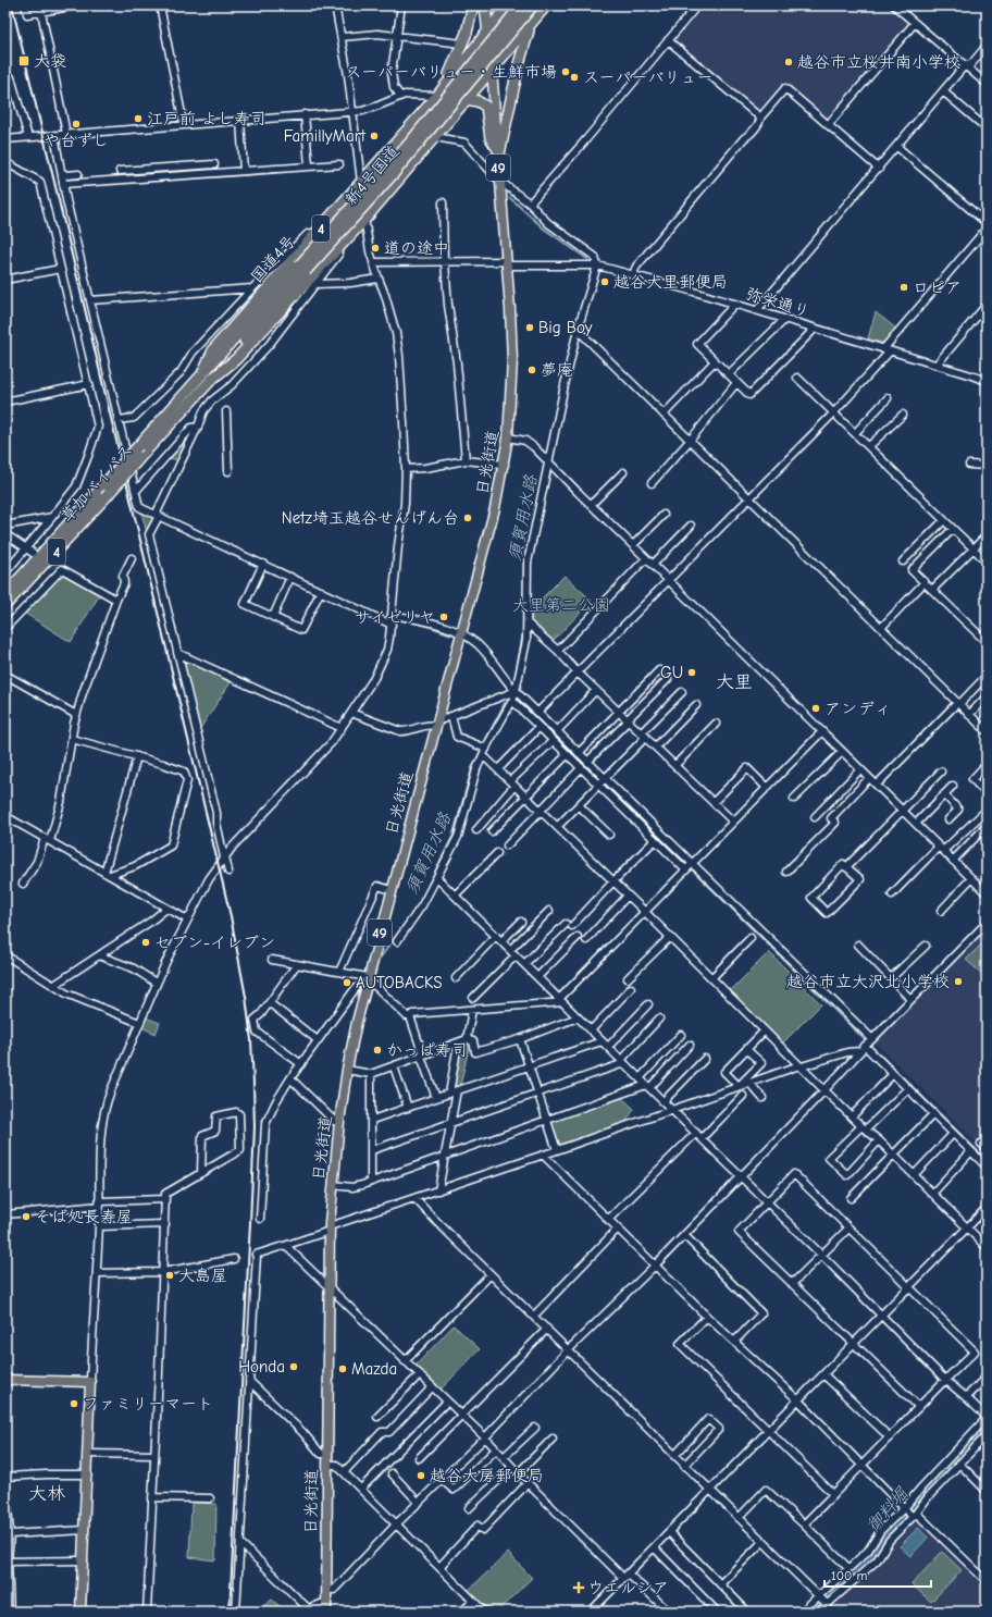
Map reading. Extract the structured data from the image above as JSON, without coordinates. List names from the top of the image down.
{
  "streets": {
    "highway": [
      "新4号国道",
      "4",
      "国道4号",
      "日光街道",
      "草加バイパス"
    ],
    "main road": ["49"],
    "street": ["弥栄通り"]
  },
  "crossings": [
    ["新4号国道", "4"],
    ["新4号国道", "国道4号"],
    ["新4号国道", "草加バイパス"],
    ["4", "国道4号"],
    ["4", "日光街道"],
    ["4", "草加バイパス"],
    ["国道4号", "日光街道"],
    ["国道4号", "草加バイパス"],
    ["弥栄通り", "日光街道"]
  ],
  "districts": ["大里", "大林"],
  "water": ["須賀用水路", "御料堀"],
  "parks": ["大里第二公園"],
  "places": {
    "transit": ["大袋"],
    "other": [
      "越谷市立桜井南小学校",
      "スーパーバリュー・生鮮市場",
      "スーパーバリュー",
      "江戸前 よし寿司",
      "や台ずし",
      "FamillyMart",
      "道の途中",
      "越谷大里郵便局",
      "ロピア",
      "Big Boy",
      "夢庵",
      "Netz埼玉越谷せんげん台",
      "サイゼリヤ",
      "GU",
      "アンディ",
      "セブン-イレブン",
      "越谷市立大沢北小学校",
      "AUTOBACKS",
      "かっぱ寿司",
      "そば処長寿屋",
      "大島屋",
      "Honda",
      "Mazda",
      "ファミリーマート",
      "越谷大房郵便局"
    ],
    "health": ["ウエルシア"]
  },
  "scale_bar": "100 m"
}
